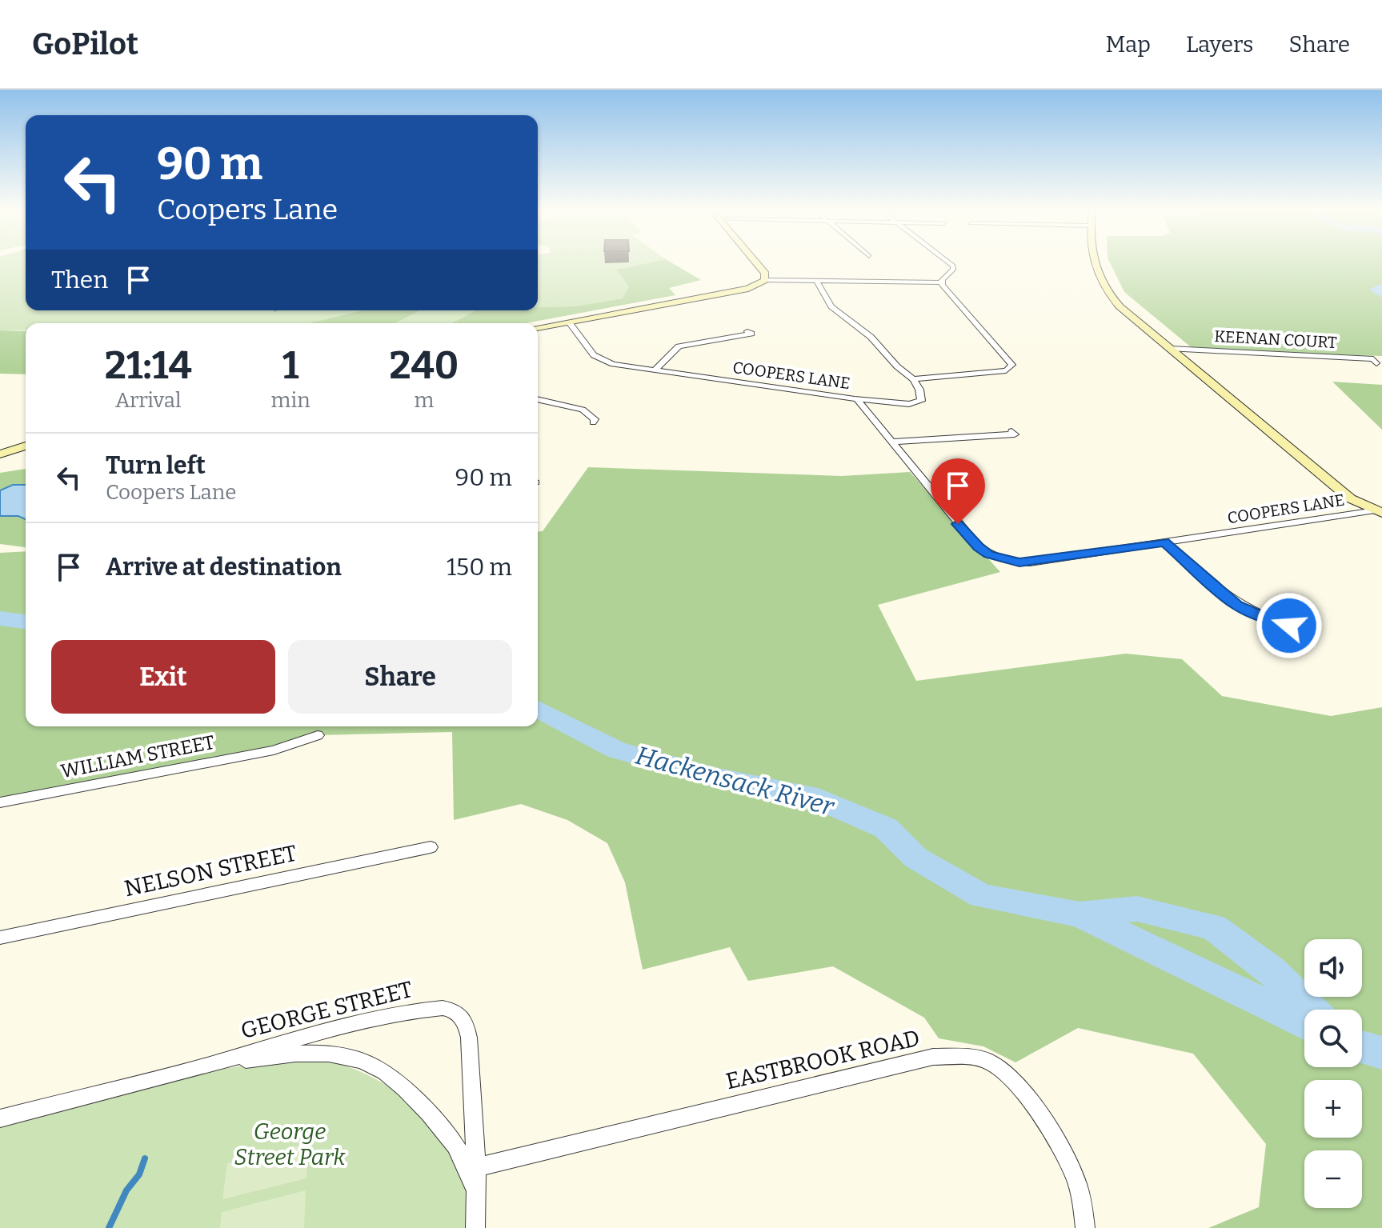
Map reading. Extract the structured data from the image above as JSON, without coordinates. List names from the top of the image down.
{
  "streets": {
    "street": [
      "KEENAN COURT",
      "COOPERS LANE",
      "WILLIAM STREET",
      "NELSON STREET",
      "GEORGE STREET",
      "EASTBROOK ROAD"
    ]
  },
  "crossings": [
    ["GEORGE STREET", "EASTBROOK ROAD"]
  ],
  "water": ["Hackensack River"],
  "parks": ["George Street Park"],
  "page": {
    "header": "GoPilot",
    "nav": ["Map", "Layers", "Share"],
    "turn": ["90 m", "Coopers Lane"],
    "then": "Then",
    "eta": [
      "21:14",
      "Arrival",
      "1",
      "min",
      "240",
      "m"
    ],
    "list": [
      {
        "name": "Turn left",
        "note": "Coopers Lane",
        "value": "90 m"
      },
      {
        "name": "Arrive at destination",
        "value": "150 m"
      }
    ],
    "buttons": ["Exit", "Share"],
    "map_buttons": ["+", "−"]
  }
}
